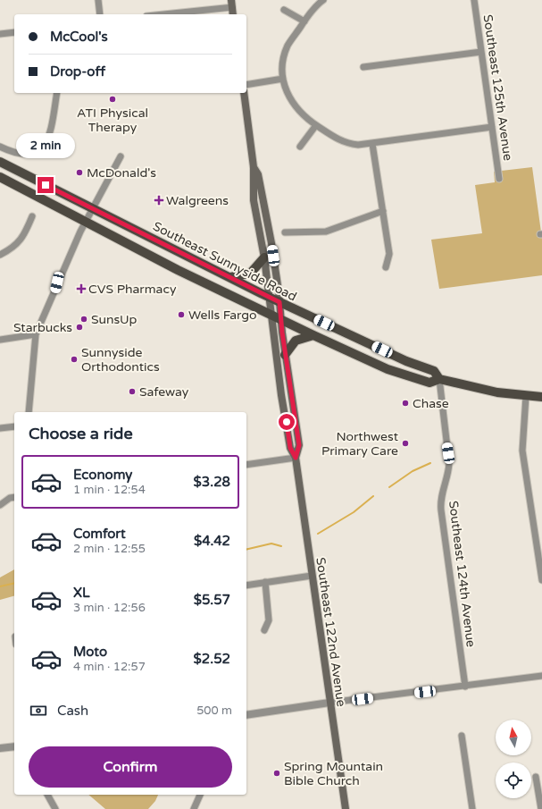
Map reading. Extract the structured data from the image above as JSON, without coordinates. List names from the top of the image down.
{
  "streets": {
    "main road": ["Southeast Sunnyside Road", "Southeast 122nd Avenue"],
    "street": ["Southeast 125th Avenue", "Southeast 124th Avenue"]
  },
  "crossings": [
    ["Southeast Sunnyside Road", "Southeast 124th Avenue"],
    ["Southeast Sunnyside Road", "Southeast 122nd Avenue"]
  ],
  "places": {
    "other": [
      "ATI Physical Therapy",
      "McDonald's",
      "Wells Fargo",
      "SunsUp",
      "Starbucks",
      "Sunnyside Orthodontics",
      "Safeway",
      "Chase",
      "Northwest Primary Care",
      "Spring Mountain Bible Church"
    ],
    "health": ["Walgreens", "CVS Pharmacy"]
  },
  "north": "top",
  "page": {
    "banner": ["McCool's", "Drop-off"],
    "bubble": "2 min",
    "heading": "Choose a ride",
    "list": [
      {
        "name": "Economy",
        "note": "1 min · 12:54",
        "value": "$3.28"
      },
      {
        "name": "Comfort",
        "note": "2 min · 12:55",
        "value": "$4.42"
      },
      {
        "name": "XL",
        "note": "3 min · 12:56",
        "value": "$5.57"
      },
      {
        "name": "Moto",
        "note": "4 min · 12:57",
        "value": "$2.52"
      }
    ],
    "pay": ["Cash", "500 m"],
    "buttons": "Confirm"
  }
}
